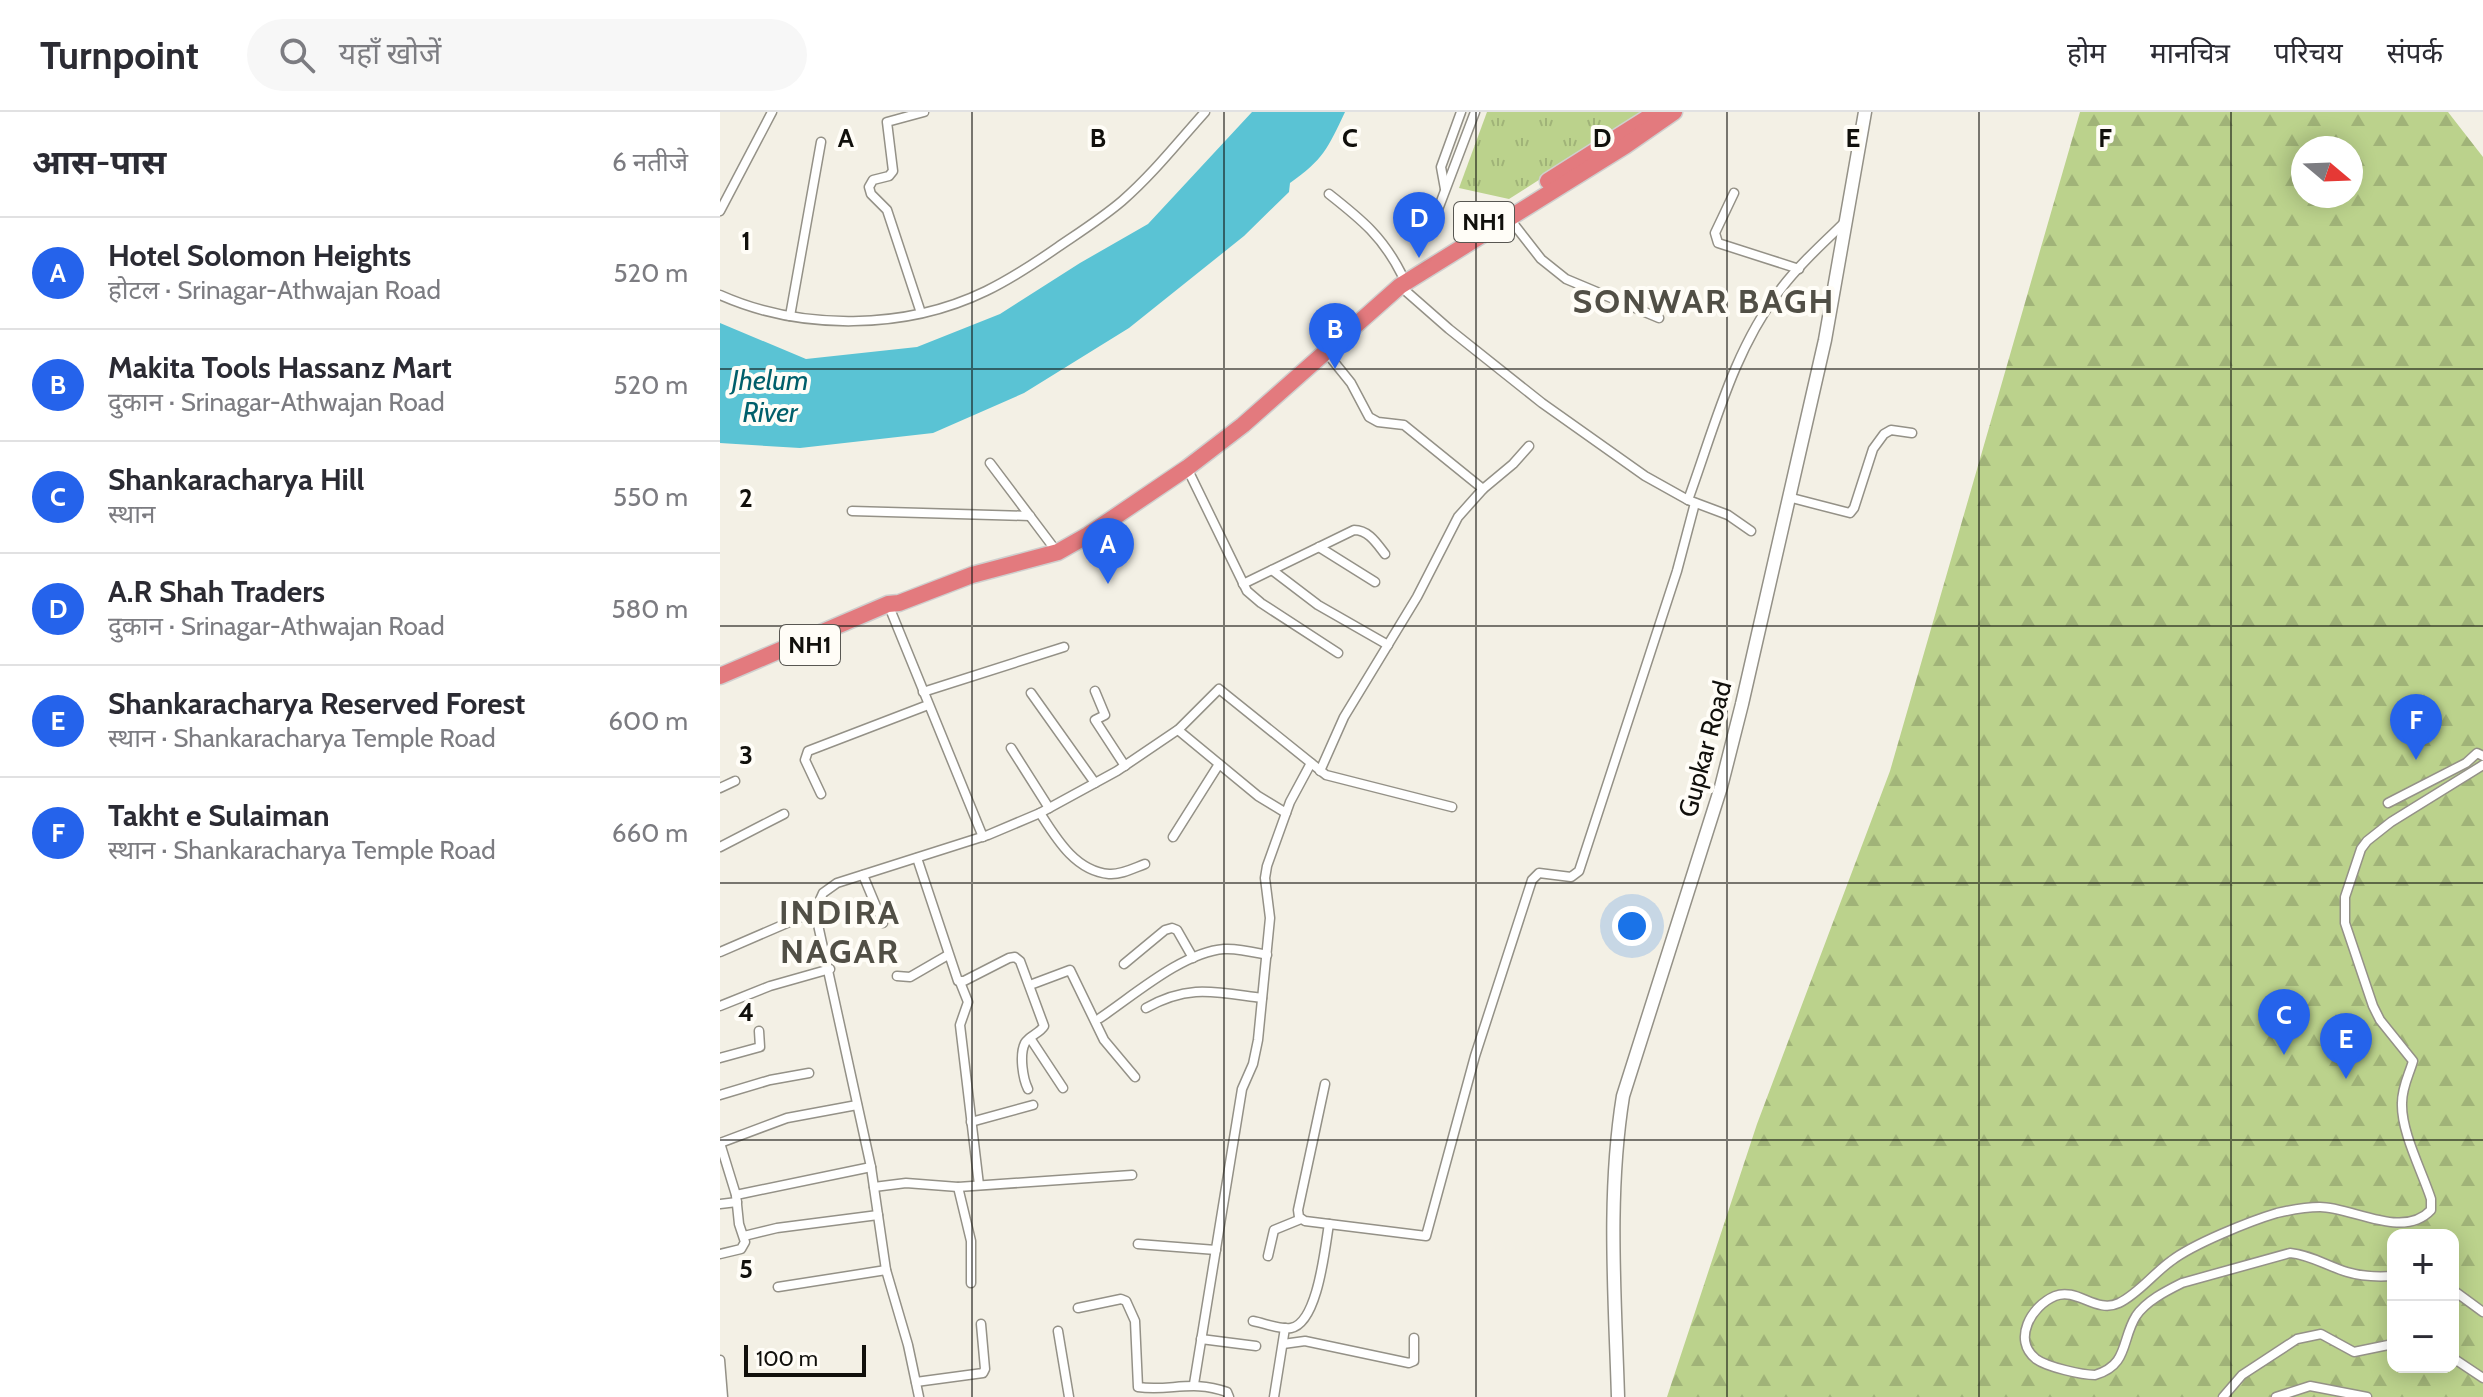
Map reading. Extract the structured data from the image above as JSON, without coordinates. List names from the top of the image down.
{
  "streets": {
    "highway": ["NH1"],
    "main road": ["Gupkar Road"]
  },
  "districts": ["SONWAR BAGH", "INDIRA NAGAR"],
  "water": ["Jhelum River"],
  "scale_bar": "100 m",
  "north": "right",
  "page": {
    "header": "Turnpoint",
    "search": "यहाँ खोजें",
    "nav": [
      "होम",
      "मानचित्र",
      "परिचय",
      "संपर्क"
    ],
    "heading": ["आस-पास", "6 नतीजे"],
    "pins": [
      "D",
      "B",
      "A",
      "F",
      "C",
      "E"
    ],
    "list": [
      {
        "mark": "A",
        "name": "Hotel Solomon Heights",
        "note": "होटल · Srinagar-Athwajan Road",
        "value": "520 m"
      },
      {
        "mark": "B",
        "name": "Makita Tools Hassanz Mart",
        "note": "दुकान · Srinagar-Athwajan Road",
        "value": "520 m"
      },
      {
        "mark": "C",
        "name": "Shankaracharya Hill",
        "note": "स्थान",
        "value": "550 m"
      },
      {
        "mark": "D",
        "name": "A.R Shah Traders",
        "note": "दुकान · Srinagar-Athwajan Road",
        "value": "580 m"
      },
      {
        "mark": "E",
        "name": "Shankaracharya Reserved Forest",
        "note": "स्थान · Shankaracharya Temple Road",
        "value": "600 m"
      },
      {
        "mark": "F",
        "name": "Takht e Sulaiman",
        "note": "स्थान · Shankaracharya Temple Road",
        "value": "660 m"
      }
    ],
    "map_buttons": ["+", "−"],
    "scale": "100 m"
  },
  "grid": {
    "columns": [
      "A",
      "B",
      "C",
      "D",
      "E",
      "F"
    ],
    "rows": [
      "1",
      "2",
      "3",
      "4",
      "5"
    ]
  }
}
